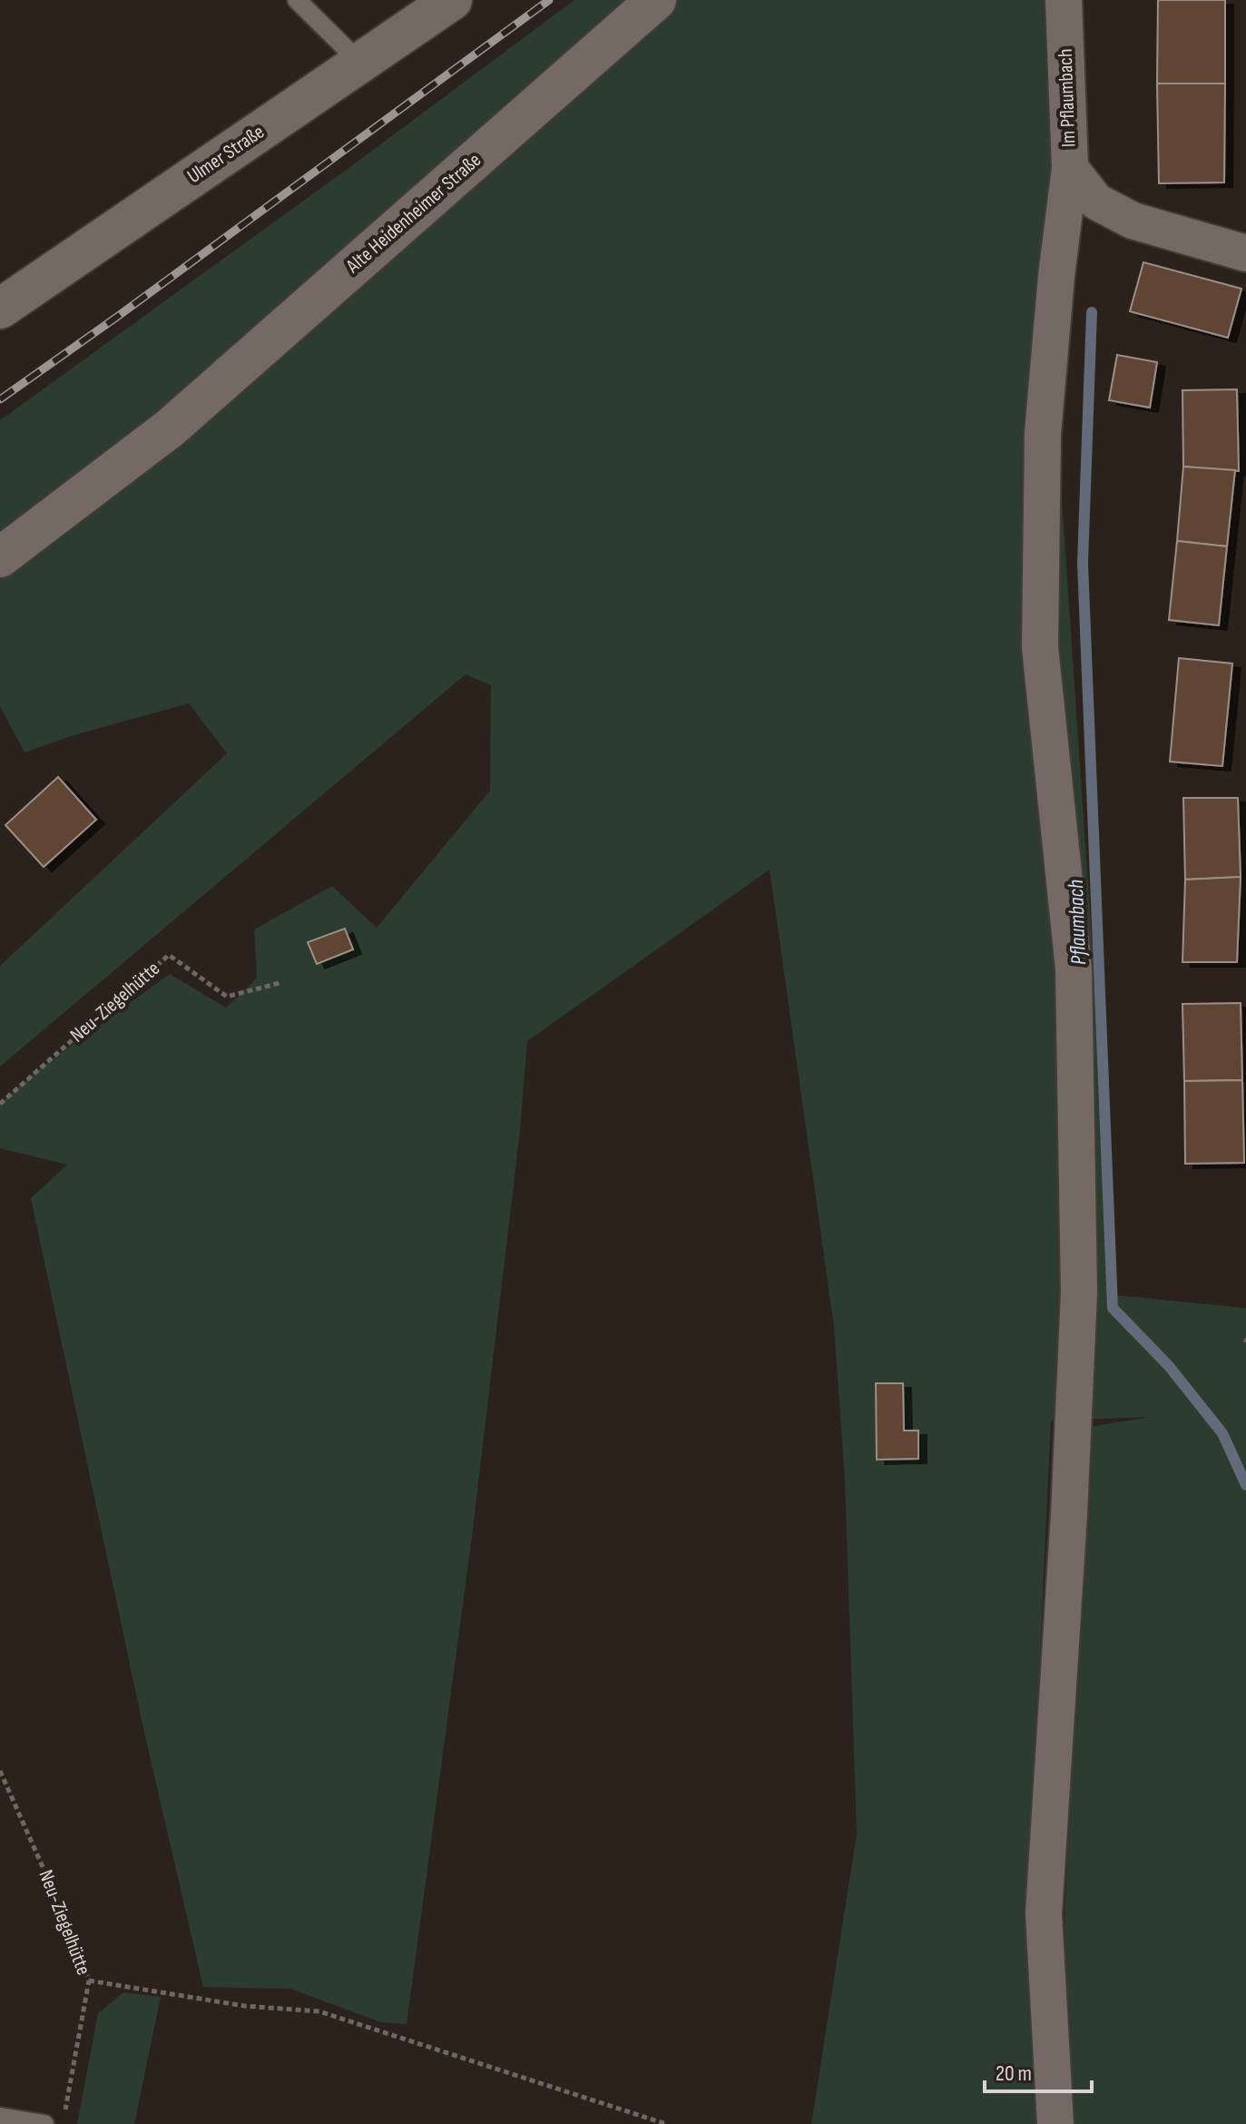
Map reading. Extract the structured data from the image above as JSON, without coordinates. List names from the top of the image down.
{
  "streets": {
    "street": ["Im Pflaumbach", "Ulmer Straße", "Alte Heidenheimer Straße"],
    "path": ["Neu-Ziegelhütte"]
  },
  "water": ["Pflaumbach"],
  "scale_bar": "20 m"
}
